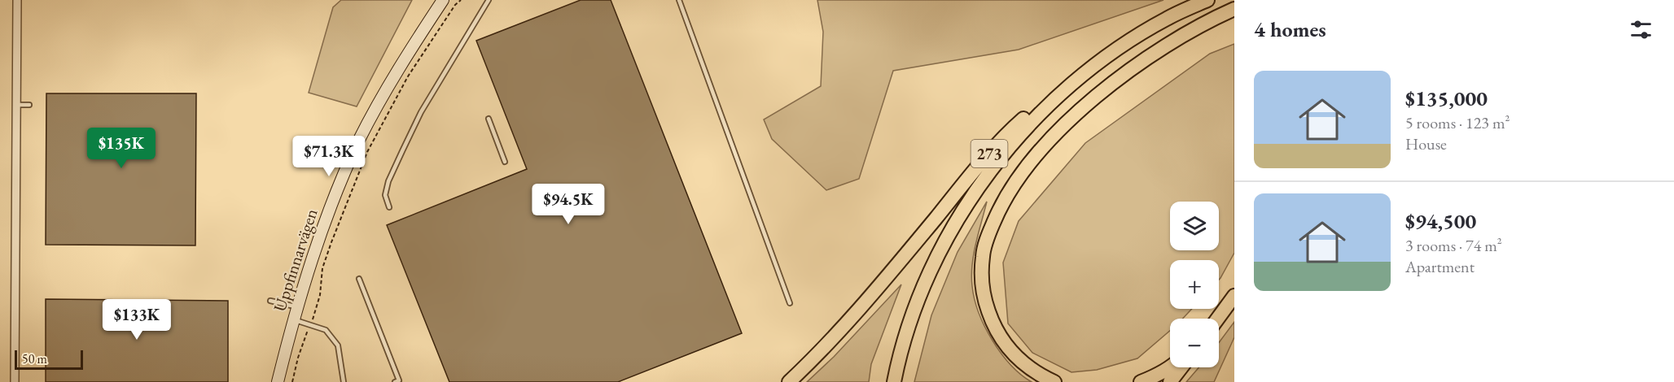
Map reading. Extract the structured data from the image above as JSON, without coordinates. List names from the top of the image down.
{
  "streets": {
    "highway": ["273"],
    "street": ["Uppfinnarvägen"]
  },
  "scale_bar": "50 m",
  "page": {
    "heading": "4 homes",
    "list": [
      {
        "name": "$135,000",
        "note": "5 rooms · 123 m² · House"
      },
      {
        "name": "$94,500",
        "note": "3 rooms · 74 m² · Apartment"
      }
    ],
    "price": [
      "$135K",
      "$71.3K",
      "$94.5K",
      "$133K"
    ],
    "map_buttons": ["+", "−"],
    "scale": "50 m"
  }
}
